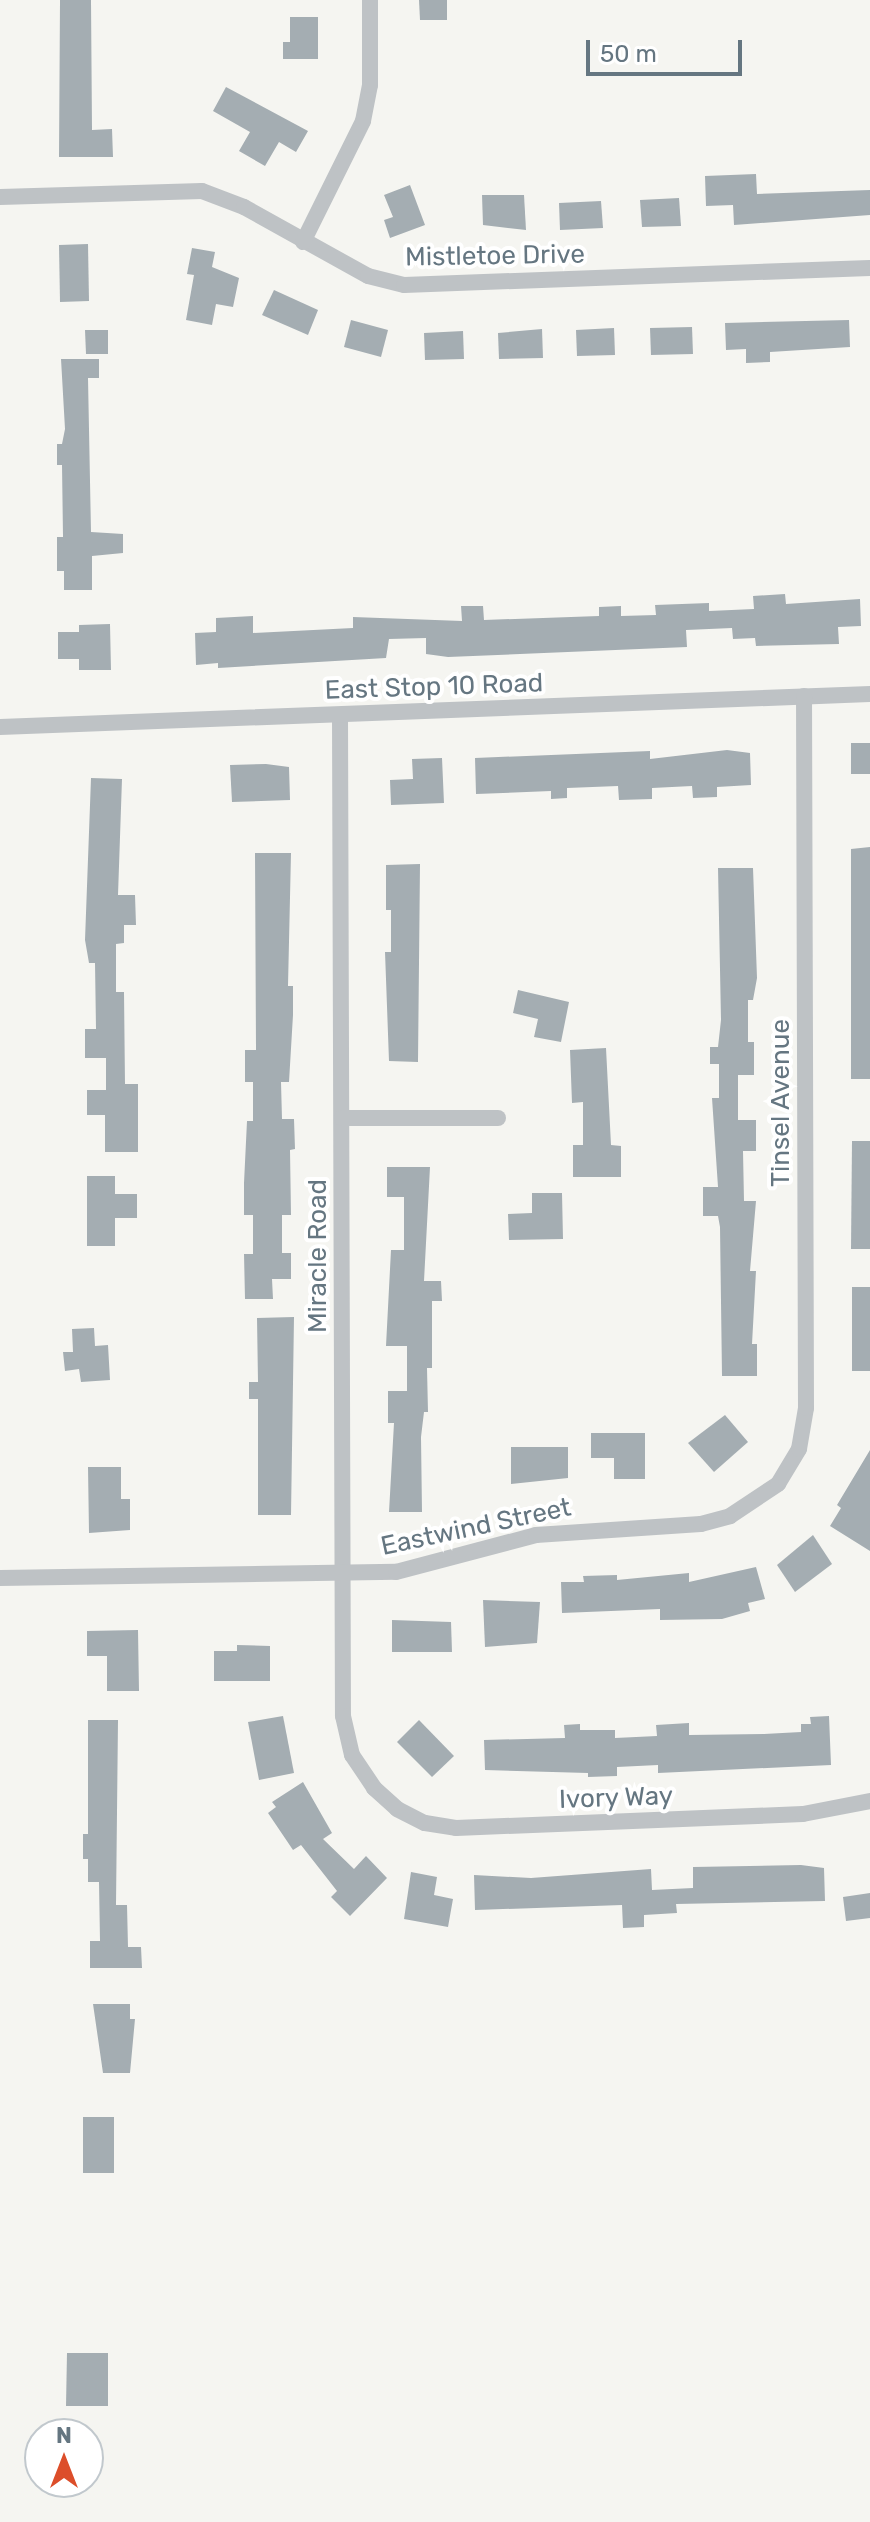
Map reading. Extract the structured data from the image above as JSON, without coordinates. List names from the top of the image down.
{
  "streets": {
    "street": [
      "Mistletoe Drive",
      "East Stop 10 Road",
      "Tinsel Avenue",
      "Miracle Road",
      "Eastwind Street",
      "Ivory Way"
    ]
  },
  "crossings": [
    ["East Stop 10 Road", "Tinsel Avenue"],
    ["East Stop 10 Road", "Miracle Road"],
    ["Tinsel Avenue", "Eastwind Street"],
    ["Miracle Road", "Eastwind Street"],
    ["Miracle Road", "Ivory Way"]
  ],
  "scale_bar": "50 m",
  "north": "top"
}
